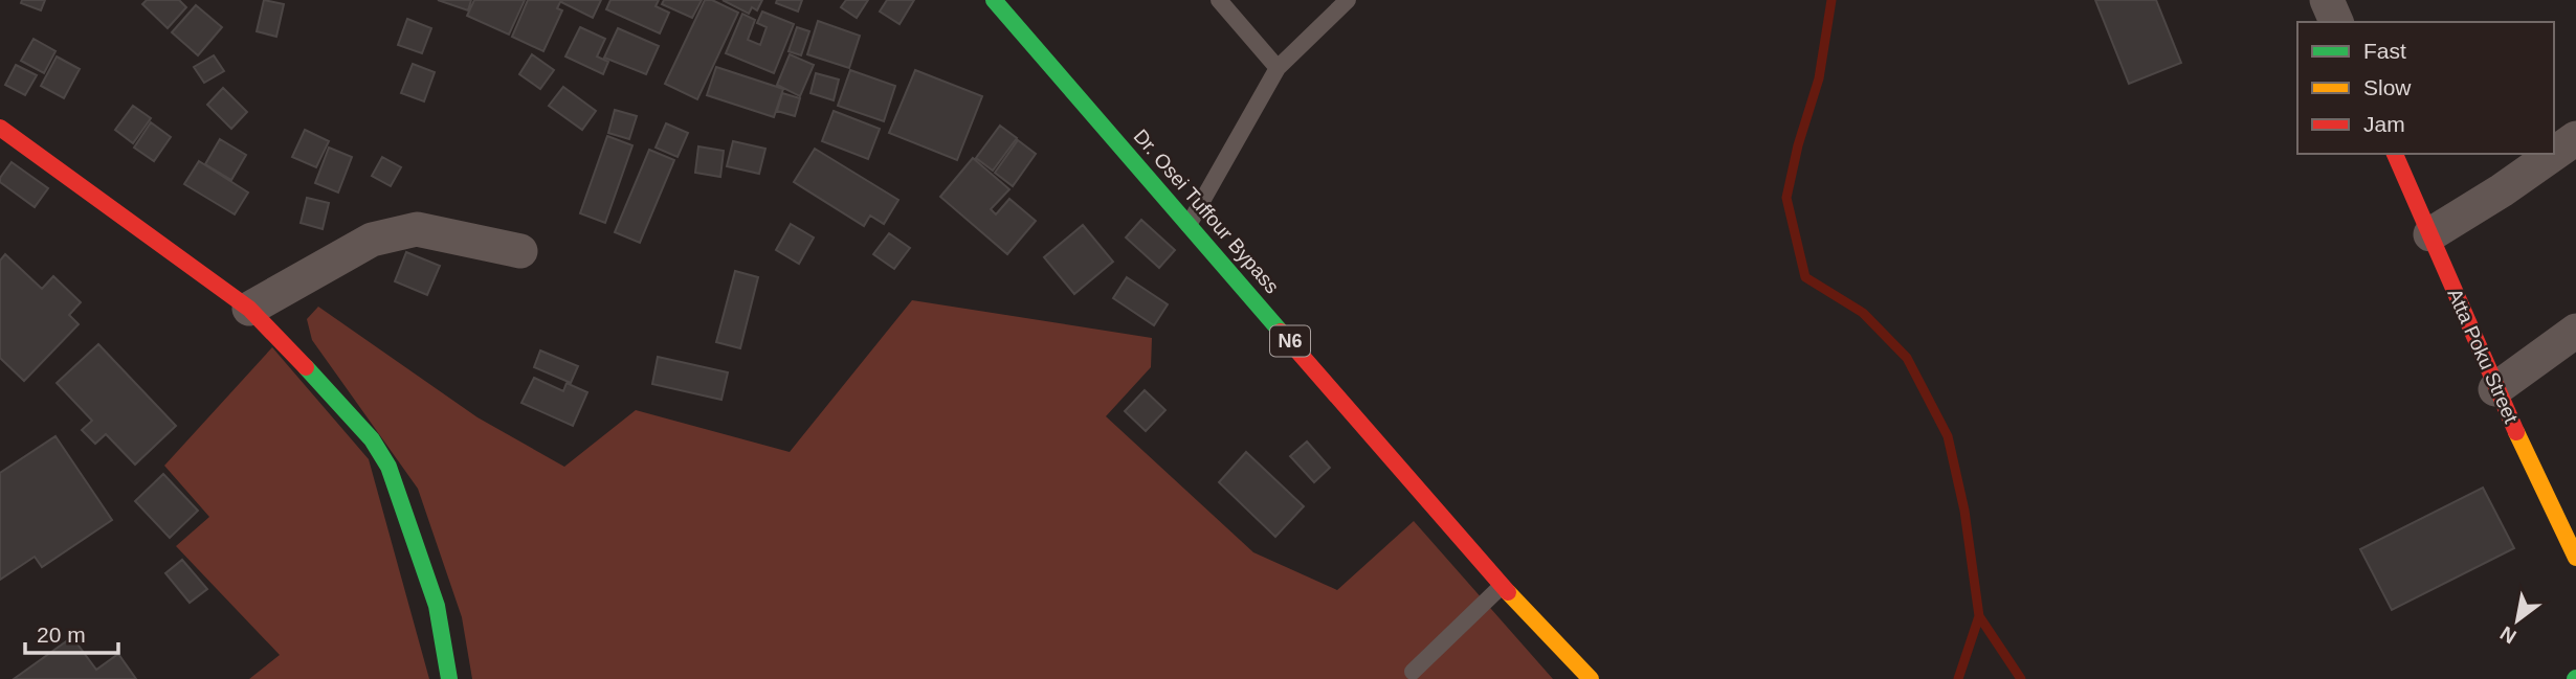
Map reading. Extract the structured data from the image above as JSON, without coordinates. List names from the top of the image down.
{
  "streets": {
    "main road": ["Dr. Osei Tuffour Bypass", "N6", "Atta Poku Street"]
  },
  "legend": ["Fast", "Slow", "Jam"],
  "scale_bar": "20 m",
  "north": "bottom left"
}
